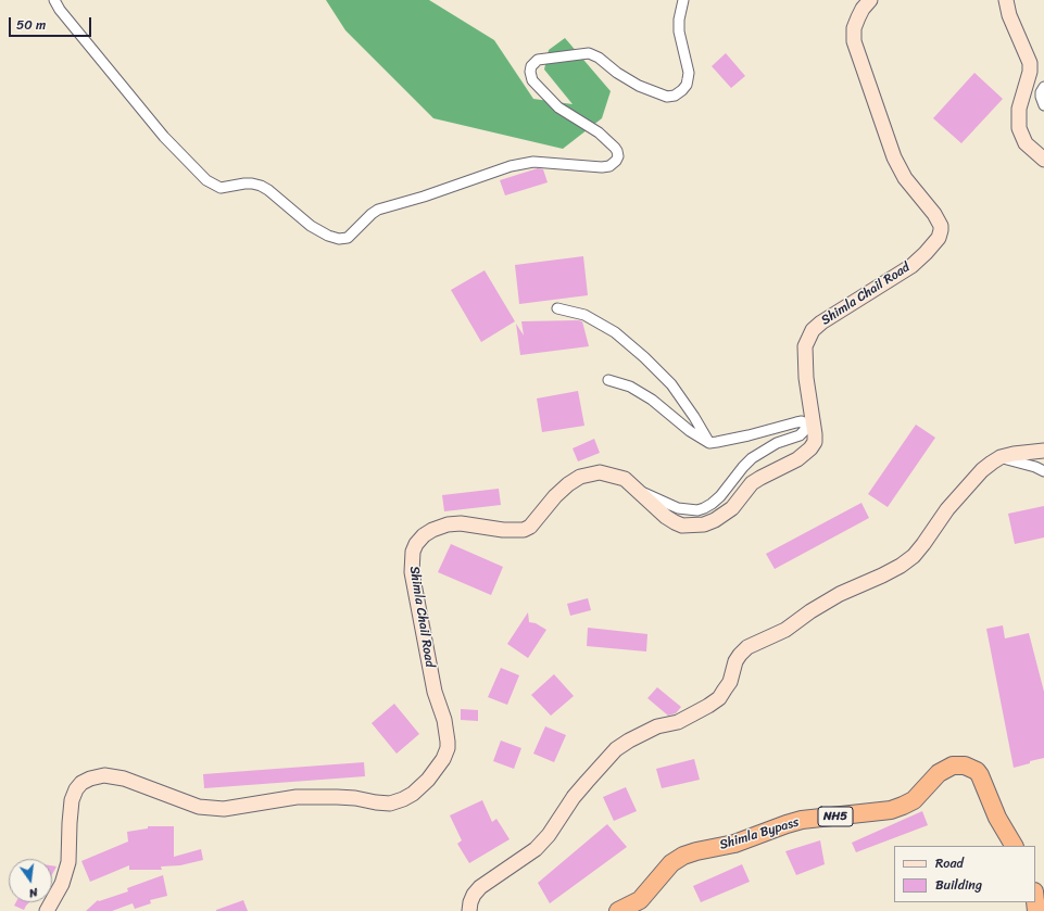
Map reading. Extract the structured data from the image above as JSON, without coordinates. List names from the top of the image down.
{
  "streets": {
    "highway": ["NH5", "Shimla Bypass"],
    "main road": ["Shimla Chail Road"]
  },
  "legend": ["Road", "Building"],
  "scale_bar": "50 m",
  "north": "bottom"
}
